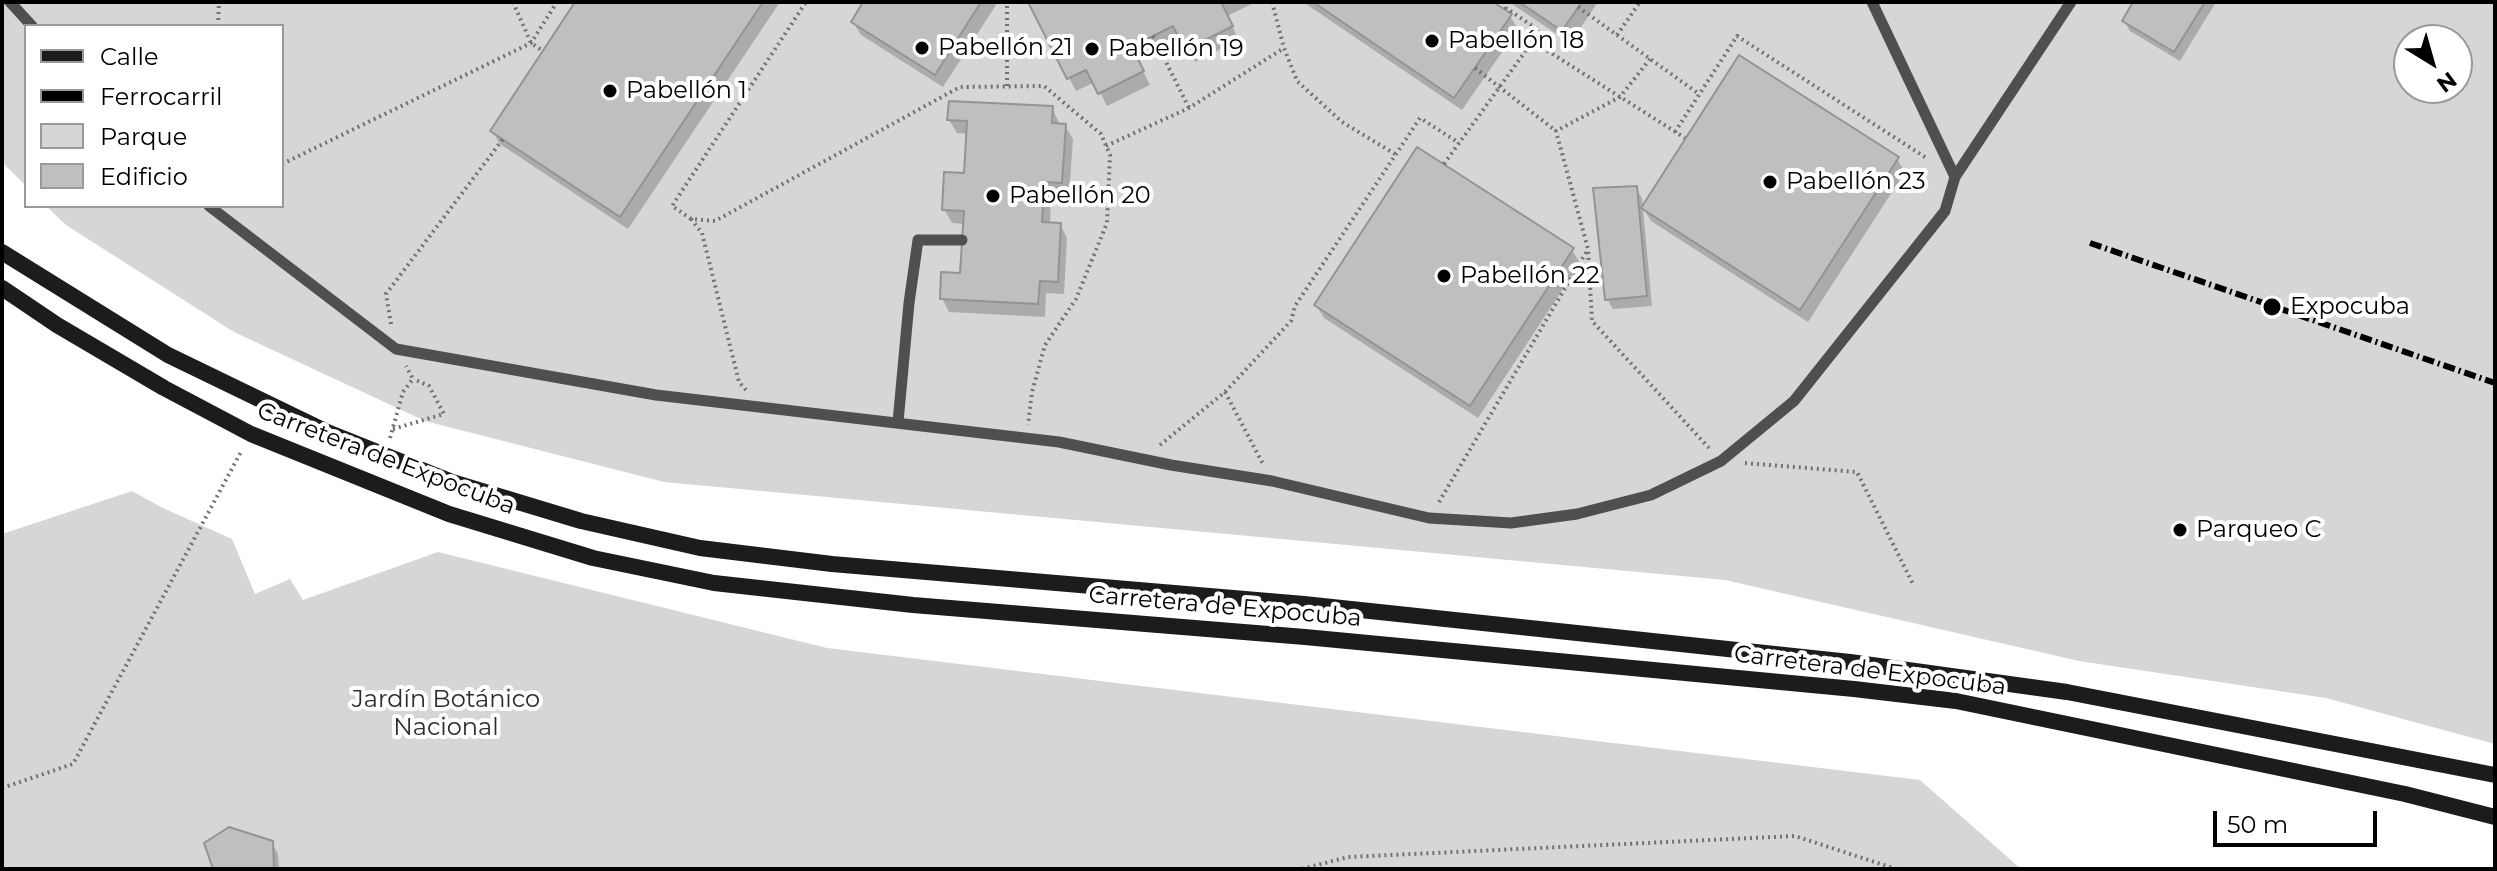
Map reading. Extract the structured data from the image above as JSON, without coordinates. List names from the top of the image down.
{
  "streets": {
    "main road": ["Carretera de Expocuba"]
  },
  "parks": ["Jardín Botánico Nacional"],
  "places": [
    "Pabellón 18",
    "Pabellón 21",
    "Pabellón 19",
    "Pabellón 1",
    "Pabellón 23",
    "Pabellón 20",
    "Pabellón 22",
    "Expocuba",
    "Parqueo C"
  ],
  "legend": [
    "Calle",
    "Ferrocarril",
    "Parque",
    "Edificio"
  ],
  "scale_bar": "50 m",
  "north": "bottom right"
}
